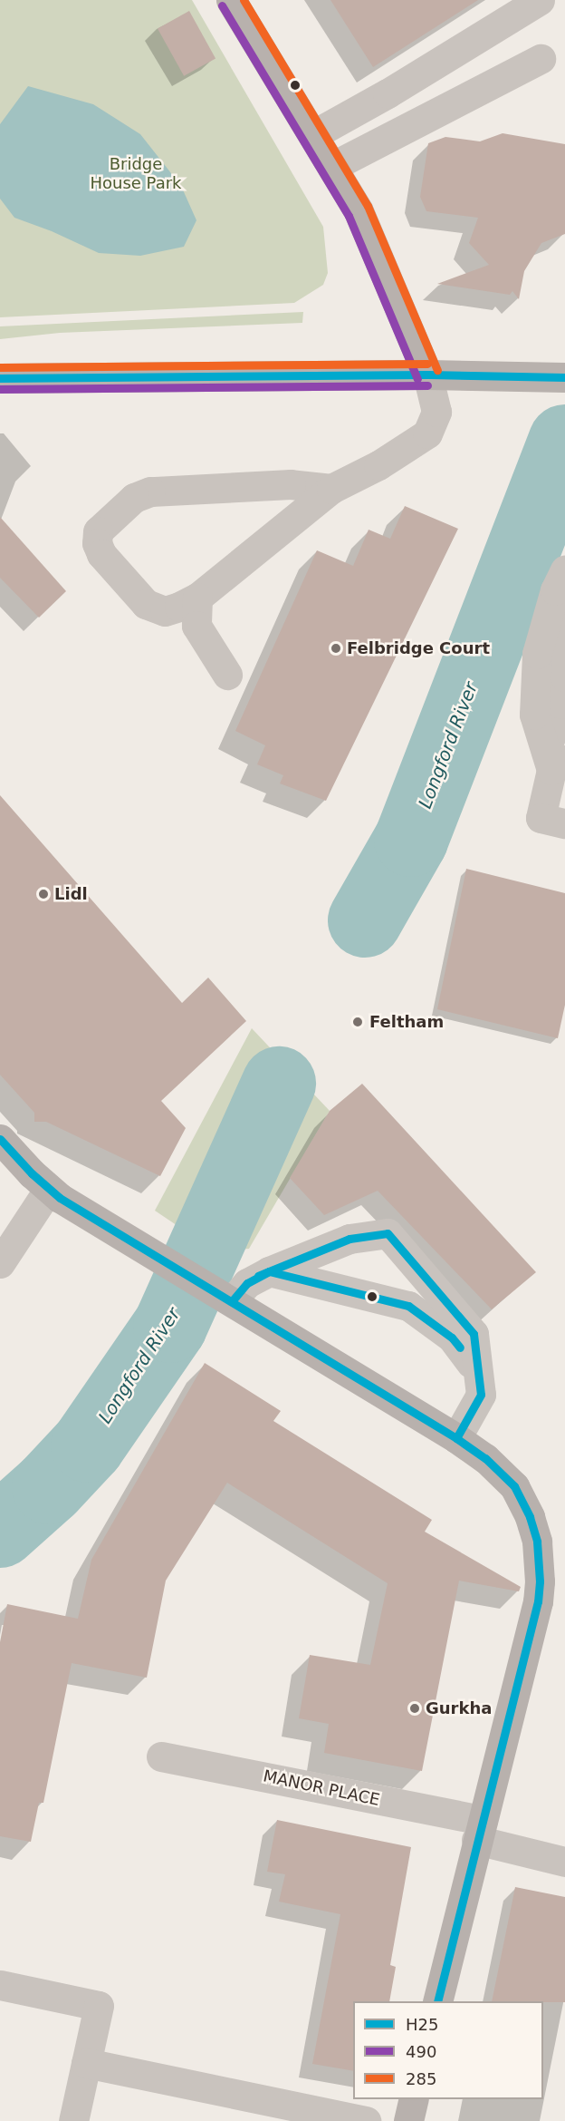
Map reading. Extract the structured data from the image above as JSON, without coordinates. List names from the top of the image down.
{
  "streets": {
    "street": ["MANOR PLACE"]
  },
  "water": ["Longford River"],
  "parks": ["Bridge House Park"],
  "places": [
    "Felbridge Court",
    "Lidl",
    "Feltham",
    "Gurkha"
  ],
  "lines": ["transit line 285", "transit line 490", "transit line H25"],
  "legend": ["H25", "490", "285"]
}
